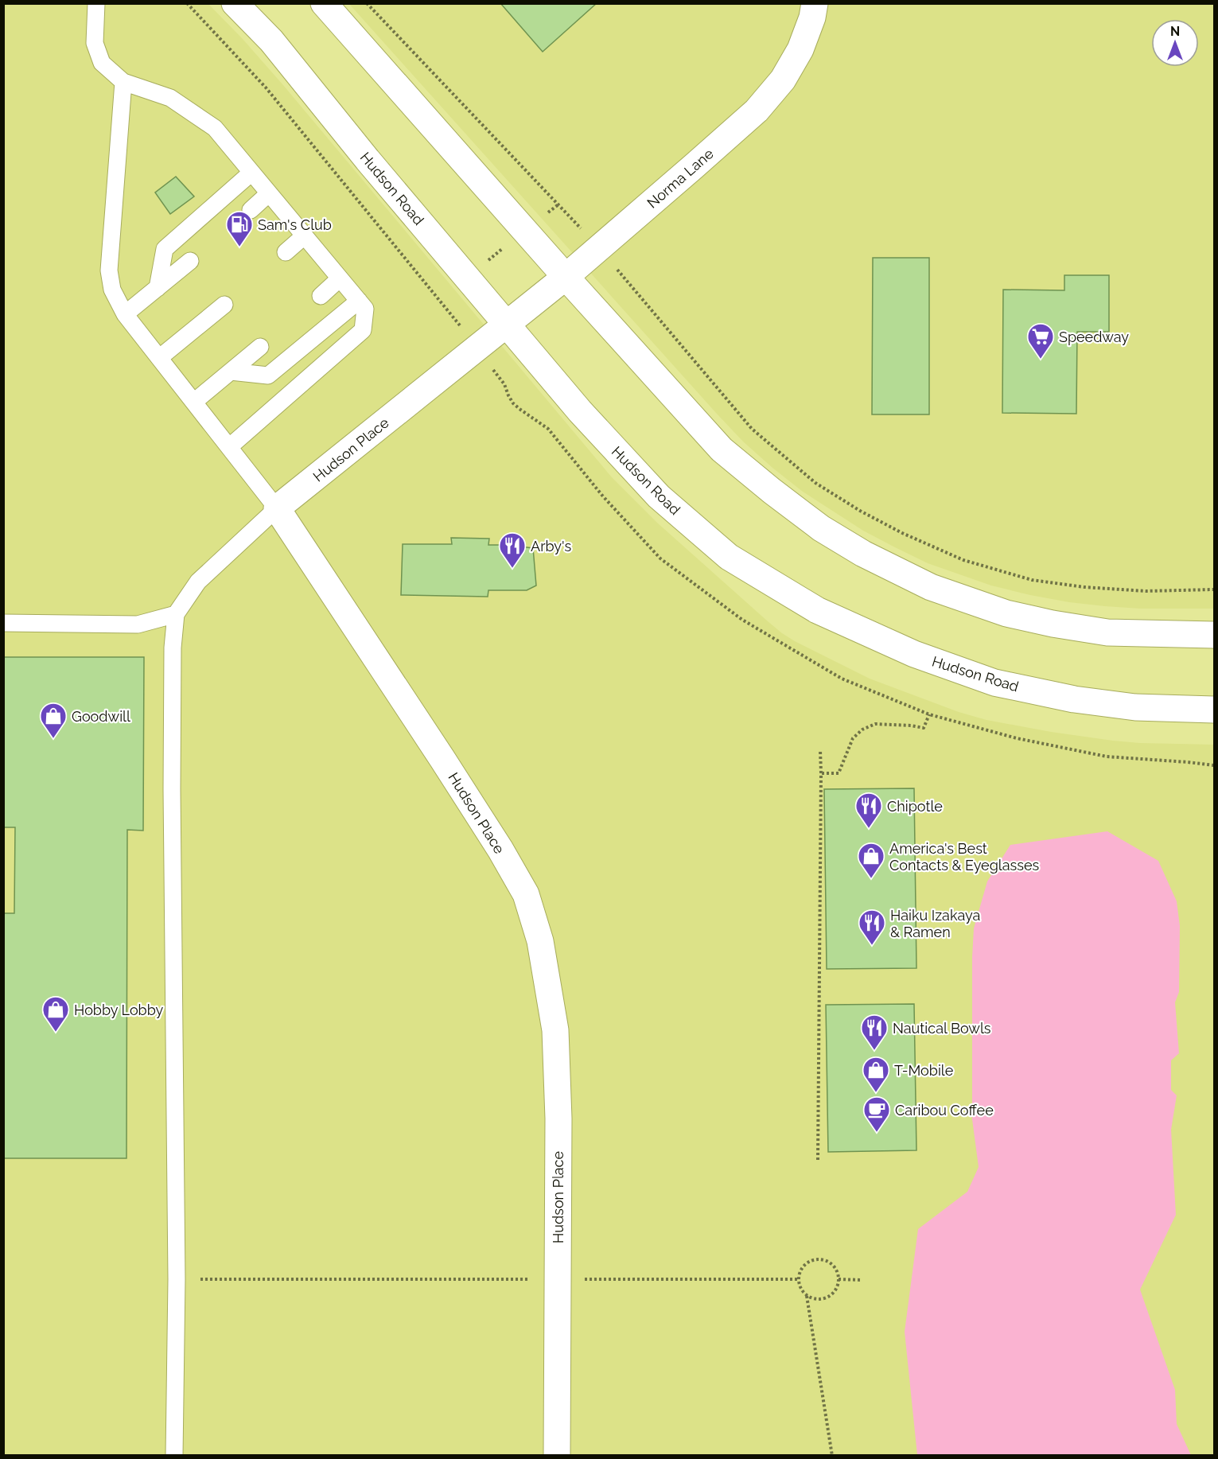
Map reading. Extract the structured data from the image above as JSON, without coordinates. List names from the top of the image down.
{
  "streets": {
    "street": ["Norma Lane", "Hudson Road", "Hudson Place"]
  },
  "crossings": [
    ["Norma Lane", "Hudson Road"],
    ["Norma Lane", "Hudson Place"],
    ["Hudson Road", "Hudson Place"]
  ],
  "places": {
    "fuel station": ["Sam's Club"],
    "supermarket": ["Speedway"],
    "restaurant": [
      "Arby's",
      "Chipotle",
      "Haiku Izakaya & Ramen",
      "Nautical Bowls"
    ],
    "shop": [
      "Goodwill",
      "America's Best Contacts & Eyeglasses",
      "Hobby Lobby",
      "T-Mobile"
    ],
    "cafe": ["Caribou Coffee"]
  },
  "north": "top"
}
